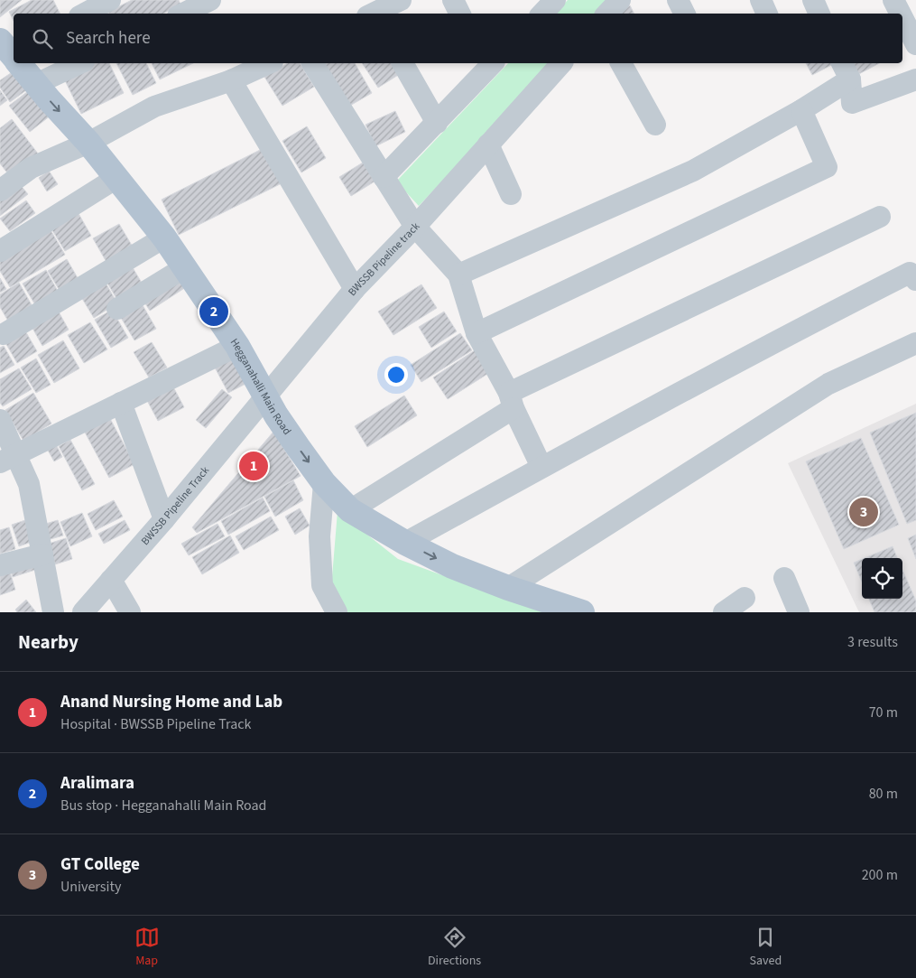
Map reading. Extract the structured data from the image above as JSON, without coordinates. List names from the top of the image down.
{
  "streets": {
    "main road": ["Hegganahalli Main Road"],
    "street": ["BWSSB Pipeline track", "BWSSB Pipeline Track"]
  },
  "crossings": [
    ["BWSSB Pipeline track", "Hegganahalli Main Road"],
    ["BWSSB Pipeline track", "BWSSB Pipeline Track"],
    ["Hegganahalli Main Road", "BWSSB Pipeline Track"]
  ],
  "one_way": ["Hegganahalli Main Road"],
  "page": {
    "search": "Search here",
    "pins": ["2", "1", "3"],
    "heading": ["Nearby", "3 results"],
    "list": [
      {
        "mark": "1",
        "name": "Anand Nursing Home and Lab",
        "note": "Hospital · BWSSB Pipeline Track",
        "value": "70 m"
      },
      {
        "mark": "2",
        "name": "Aralimara",
        "note": "Bus stop · Hegganahalli Main Road",
        "value": "80 m"
      },
      {
        "mark": "3",
        "name": "GT College",
        "note": "University",
        "value": "200 m"
      }
    ],
    "nav": ["Map", "Directions", "Saved"]
  }
}
